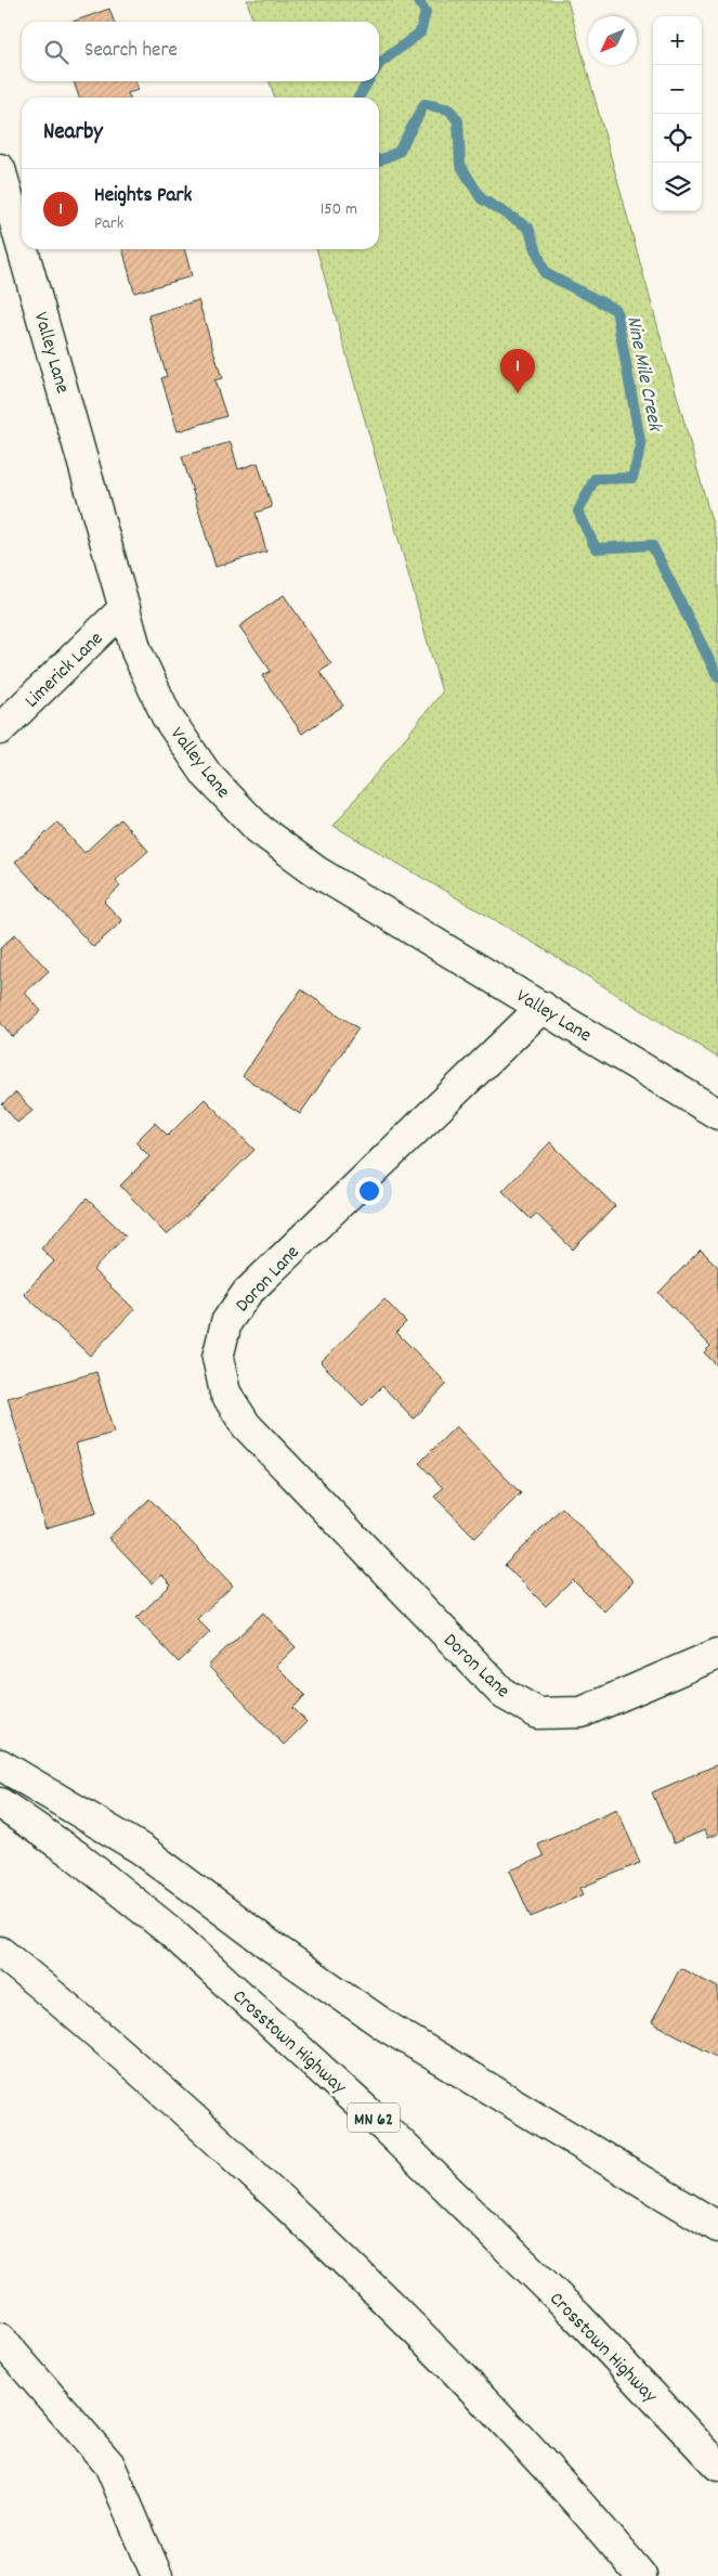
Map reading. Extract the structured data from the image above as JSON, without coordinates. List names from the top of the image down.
{
  "streets": {
    "main road": [
      "Valley Lane",
      "Limerick Lane",
      "Doron Lane",
      "Crosstown Highway",
      "MN 62"
    ]
  },
  "crossings": [
    ["Valley Lane", "Limerick Lane"],
    ["Valley Lane", "Doron Lane"]
  ],
  "water": ["Nine Mile Creek"],
  "north": "bottom left",
  "page": {
    "map_buttons": ["+", "−"],
    "search": "Search here",
    "heading": "Nearby",
    "list": [
      {
        "mark": "1",
        "name": "Heights Park",
        "note": "Park",
        "value": "150 m"
      }
    ],
    "pins": "1"
  }
}
